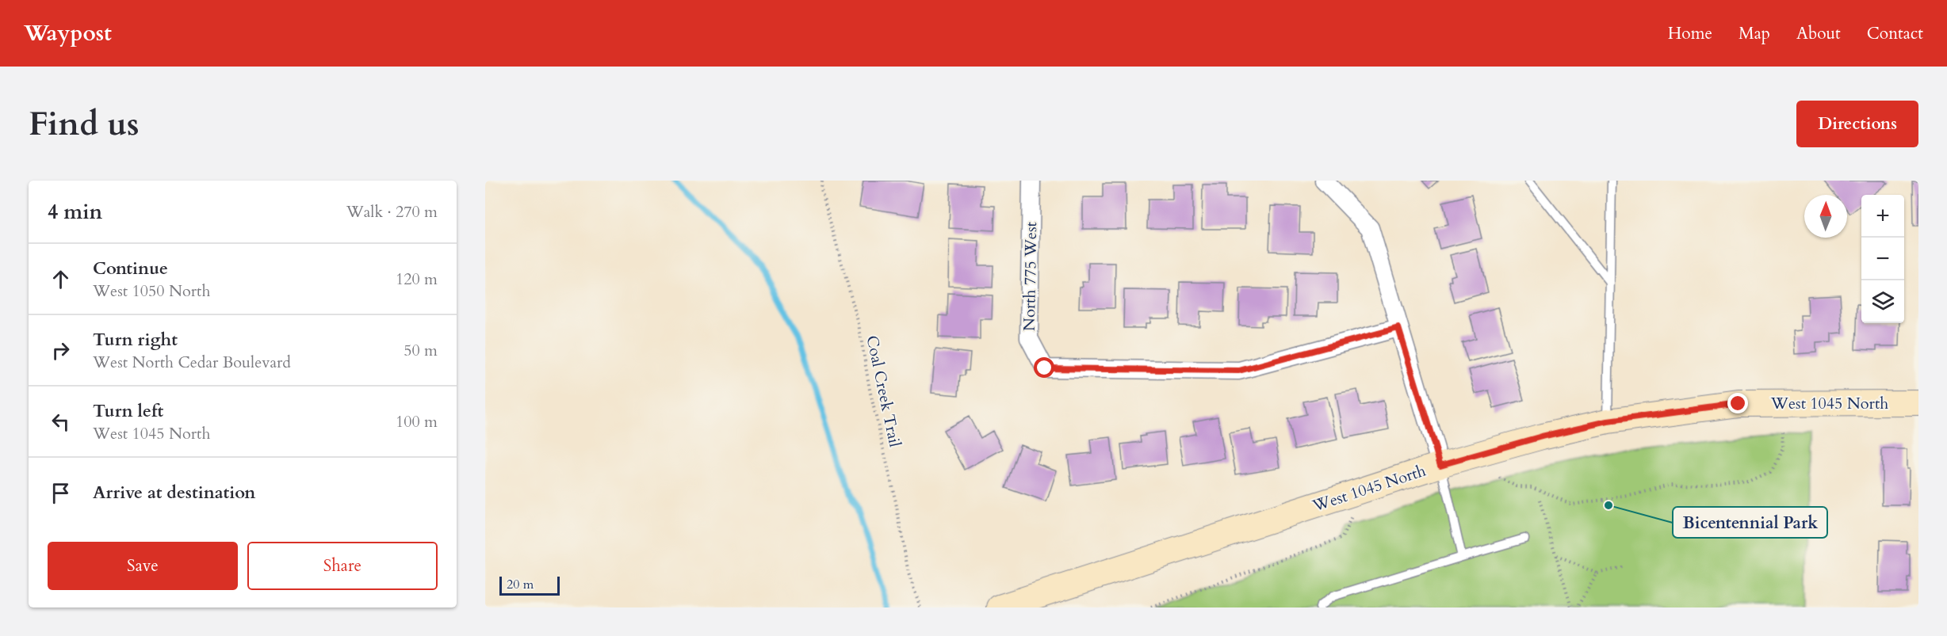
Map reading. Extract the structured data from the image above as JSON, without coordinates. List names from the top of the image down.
{
  "streets": {
    "main road": ["West 1045 North"],
    "street": ["North 775 West"],
    "path": ["Coal Creek Trail"]
  },
  "places": ["Bicentennial Park"],
  "scale_bar": "20 m",
  "north": "top",
  "page": {
    "header": "Waypost",
    "nav": [
      "Home",
      "Map",
      "About",
      "Contact"
    ],
    "buttons": [
      "Directions",
      ["Save", "Share"]
    ],
    "title": "Find us",
    "heading": ["4 min", "Walk · 270 m"],
    "map_buttons": ["+", "−"],
    "list": [
      ["Continue", "West 1050 North", "120 m"],
      ["Turn right", "West North Cedar Boulevard", "50 m"],
      ["Turn left", "West 1045 North", "100 m"],
      "Arrive at destination"
    ],
    "scale": "20 m"
  }
}
